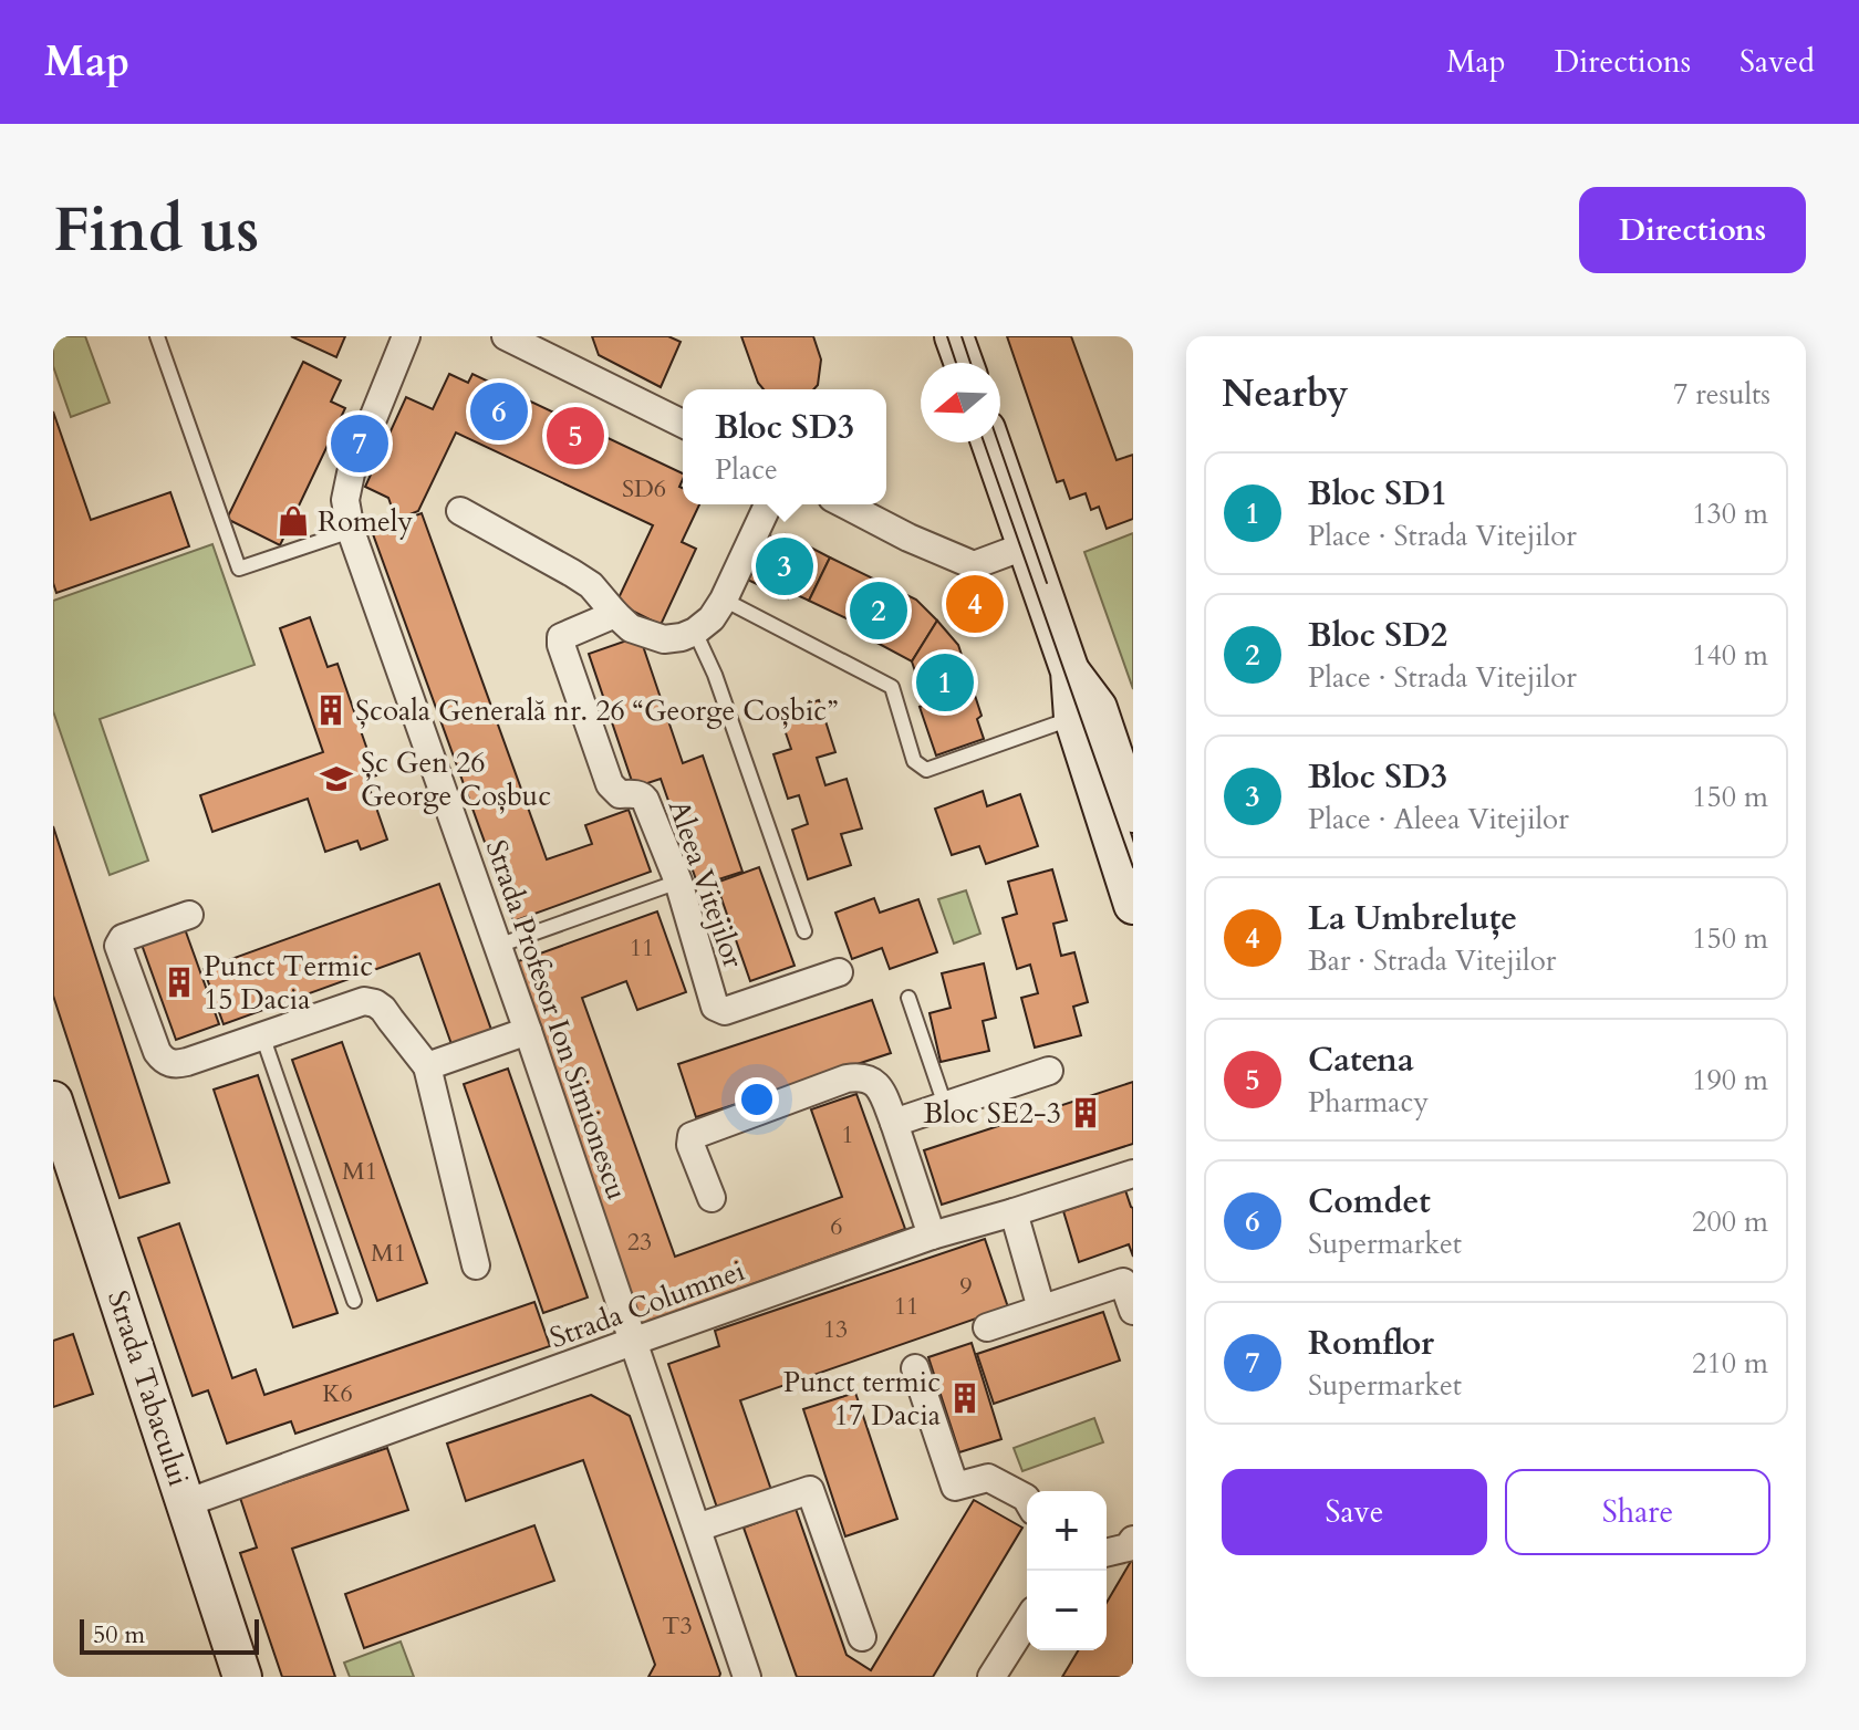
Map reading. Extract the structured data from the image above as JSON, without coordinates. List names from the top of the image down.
{
  "streets": {
    "street": [
      "Aleea Vitejilor",
      "Strada Profesor Ion Simionescu",
      "Strada Columnei",
      "Strada Tabacului"
    ]
  },
  "crossings": [
    ["Strada Profesor Ion Simionescu", "Strada Columnei"],
    ["Strada Columnei", "Strada Tabacului"]
  ],
  "places": {
    "shop": ["Romely"],
    "building": [
      "Școala Generală nr. 26 “George Coșbic”",
      "Punct Termic 15 Dacia",
      "Bloc SE2-3",
      "Punct termic 17 Dacia"
    ],
    "school or university": ["Șc Gen 26 George Coșbuc"]
  },
  "house_numbers": [
    "SD6",
    "11",
    "1",
    "M1",
    "6",
    "23",
    "M1",
    "9",
    "11",
    "13",
    "K6",
    "T3"
  ],
  "scale_bar": "50 m",
  "north": "left",
  "page": {
    "header": "Map",
    "nav": ["Map", "Directions", "Saved"],
    "buttons": [
      "Directions",
      ["Save", "Share"]
    ],
    "title": "Find us",
    "heading": ["Nearby", "7 results"],
    "pins": [
      "6",
      "5",
      "7",
      "3",
      "4",
      "2",
      "1"
    ],
    "popup": ["Bloc SD3", "Place"],
    "list": [
      {
        "mark": "1",
        "name": "Bloc SD1",
        "note": "Place · Strada Vitejilor",
        "value": "130 m"
      },
      {
        "mark": "2",
        "name": "Bloc SD2",
        "note": "Place · Strada Vitejilor",
        "value": "140 m"
      },
      {
        "mark": "3",
        "name": "Bloc SD3",
        "note": "Place · Aleea Vitejilor",
        "value": "150 m"
      },
      {
        "mark": "4",
        "name": "La Umbreluțe",
        "note": "Bar · Strada Vitejilor",
        "value": "150 m"
      },
      {
        "mark": "5",
        "name": "Catena",
        "note": "Pharmacy",
        "value": "190 m"
      },
      {
        "mark": "6",
        "name": "Comdet",
        "note": "Supermarket",
        "value": "200 m"
      },
      {
        "mark": "7",
        "name": "Romflor",
        "note": "Supermarket",
        "value": "210 m"
      }
    ],
    "map_buttons": ["+", "−"],
    "scale": "50 m"
  }
}
